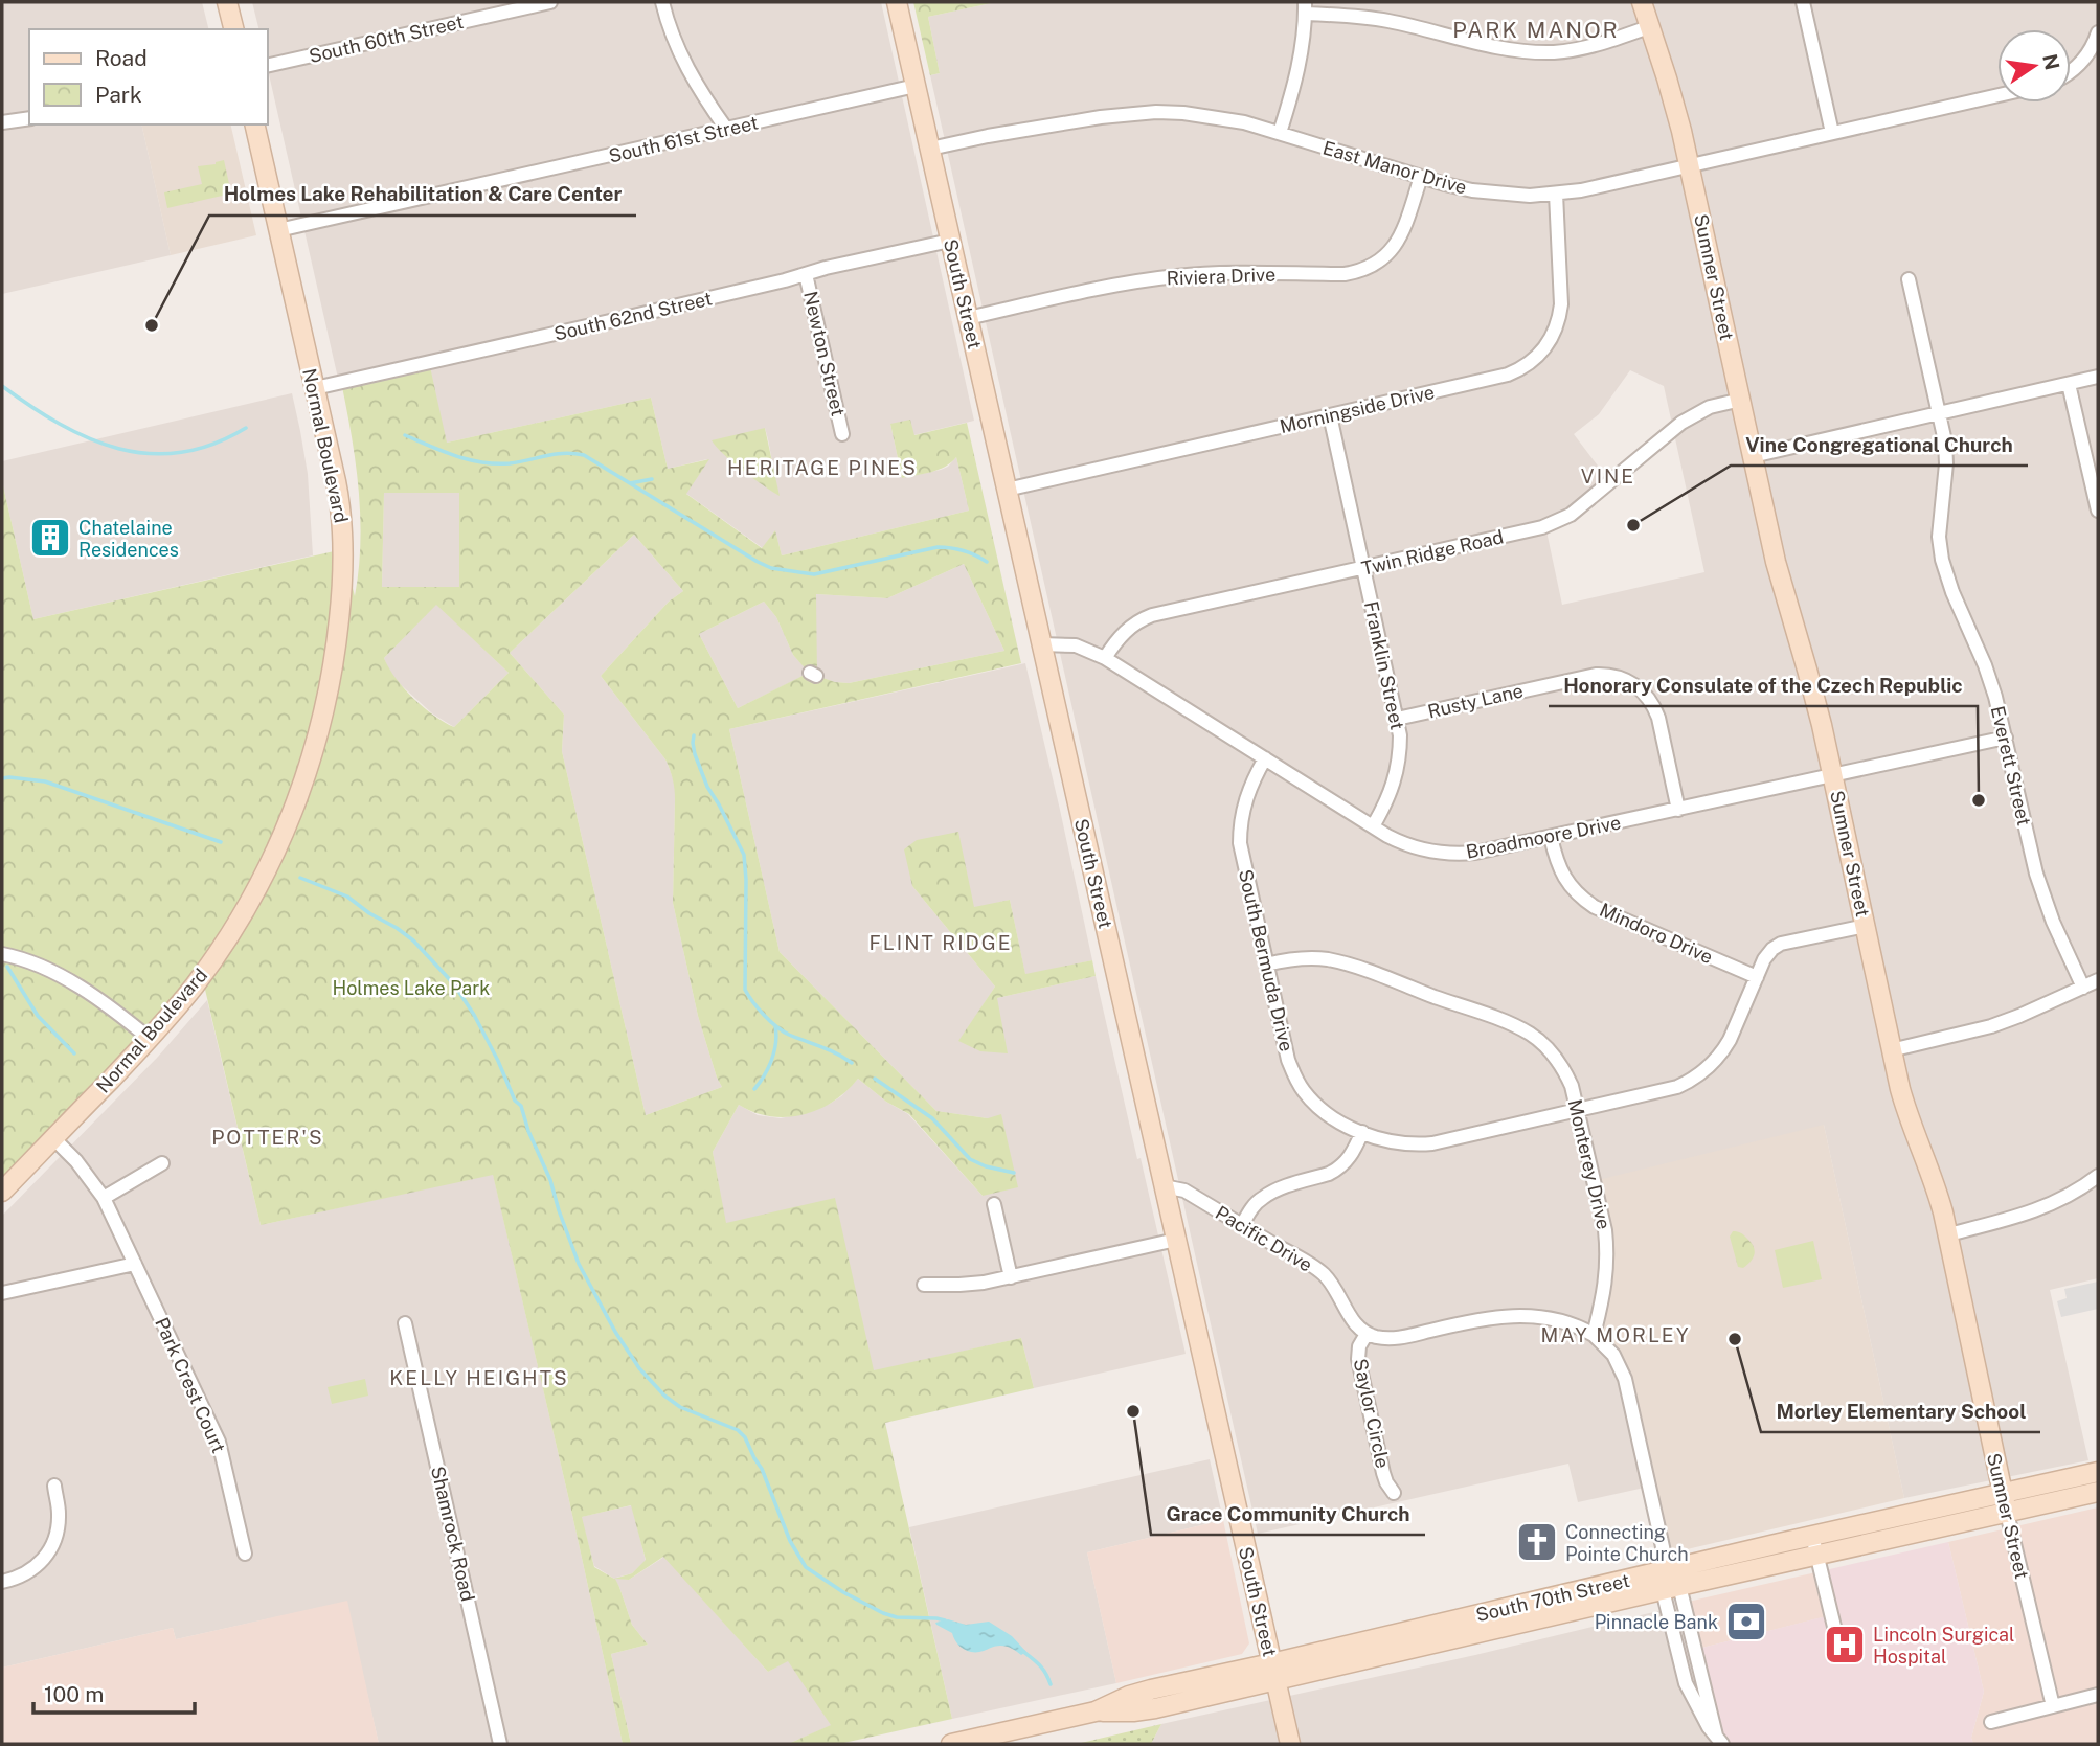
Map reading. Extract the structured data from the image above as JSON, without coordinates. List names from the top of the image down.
{
  "streets": {
    "main road": [
      "Sumner Street",
      "South Street",
      "Normal Boulevard",
      "South 70th Street"
    ],
    "street": [
      "South 60th Street",
      "South 61st Street",
      "East Manor Drive",
      "Riviera Drive",
      "South 62nd Street",
      "Newton Street",
      "Morningside Drive",
      "Twin Ridge Road",
      "Franklin Street",
      "Rusty Lane",
      "Everett Street",
      "Broadmoore Drive",
      "Mindoro Drive",
      "South Bermuda Drive",
      "Monterey Drive",
      "Pacific Drive",
      "Park Crest Court",
      "Saylor Circle",
      "Shamrock Road"
    ]
  },
  "crossings": [
    ["South 61st Street", "South Street"],
    ["South 61st Street", "Normal Boulevard"],
    ["East Manor Drive", "Riviera Drive"],
    ["East Manor Drive", "Sumner Street"],
    ["East Manor Drive", "South Street"],
    ["East Manor Drive", "Morningside Drive"],
    ["Riviera Drive", "South Street"],
    ["Sumner Street", "Twin Ridge Road"],
    ["Sumner Street", "Broadmoore Drive"],
    ["Sumner Street", "South Bermuda Drive"],
    ["Sumner Street", "South 70th Street"],
    ["South Street", "South 62nd Street"],
    ["South Street", "Morningside Drive"],
    ["South Street", "Broadmoore Drive"],
    ["South Street", "Pacific Drive"],
    ["South Street", "South 70th Street"],
    ["South 62nd Street", "Newton Street"],
    ["South 62nd Street", "Normal Boulevard"],
    ["Morningside Drive", "Franklin Street"],
    ["Normal Boulevard", "Park Crest Court"],
    ["Twin Ridge Road", "Franklin Street"],
    ["Twin Ridge Road", "Broadmoore Drive"],
    ["Franklin Street", "Rusty Lane"],
    ["Franklin Street", "Broadmoore Drive"],
    ["Rusty Lane", "Broadmoore Drive"],
    ["Everett Street", "Broadmoore Drive"],
    ["Broadmoore Drive", "Mindoro Drive"],
    ["Broadmoore Drive", "South Bermuda Drive"],
    ["Mindoro Drive", "South Bermuda Drive"],
    ["South Bermuda Drive", "Monterey Drive"],
    ["Pacific Drive", "Saylor Circle"]
  ],
  "districts": [
    "PARK MANOR",
    "HERITAGE PINES",
    "VINE",
    "FLINT RIDGE",
    "POTTER'S",
    "MAY MORLEY",
    "KELLY HEIGHTS"
  ],
  "parks": ["Holmes Lake Park"],
  "places": {
    "other": [
      "Holmes Lake Rehabilitation & Care Center",
      "Vine Congregational Church",
      "Honorary Consulate of the Czech Republic",
      "Morley Elementary School",
      "Grace Community Church"
    ],
    "building": ["Chatelaine Residences"],
    "church": ["Connecting Pointe Church"],
    "bank": ["Pinnacle Bank"],
    "hospital": ["Lincoln Surgical Hospital"]
  },
  "legend": ["Road", "Park"],
  "scale_bar": "100 m",
  "north": "right"
}
